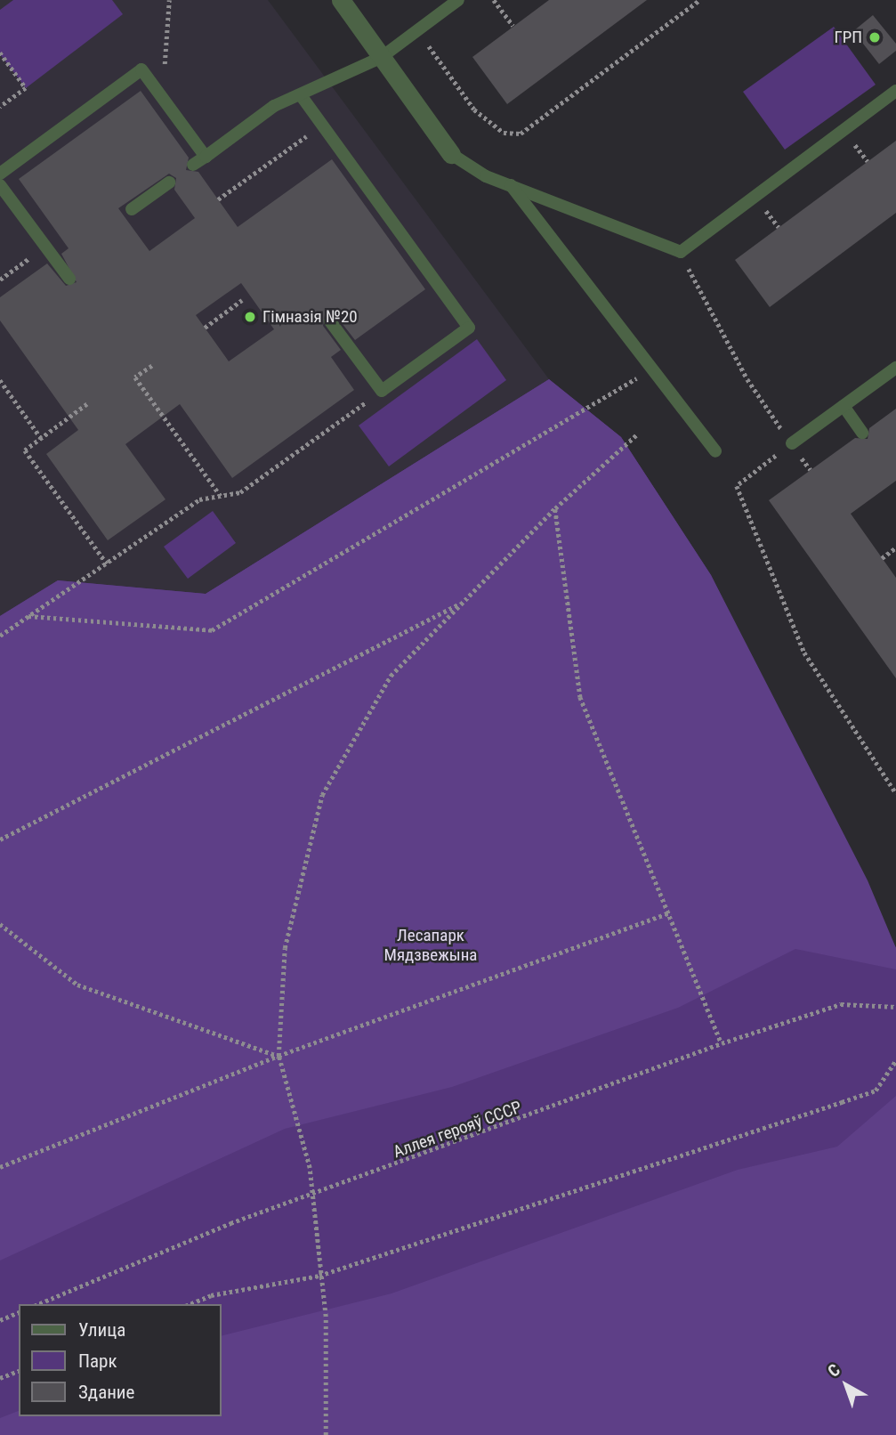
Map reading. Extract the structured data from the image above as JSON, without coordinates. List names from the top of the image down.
{
  "streets": {
    "path": ["Аллея герояў СССР"]
  },
  "parks": ["Лесапарк Мядзвежына"],
  "places": ["ГРП", "Гімназія №20"],
  "legend": ["Улица", "Парк", "Здание"],
  "north": "top left"
}
